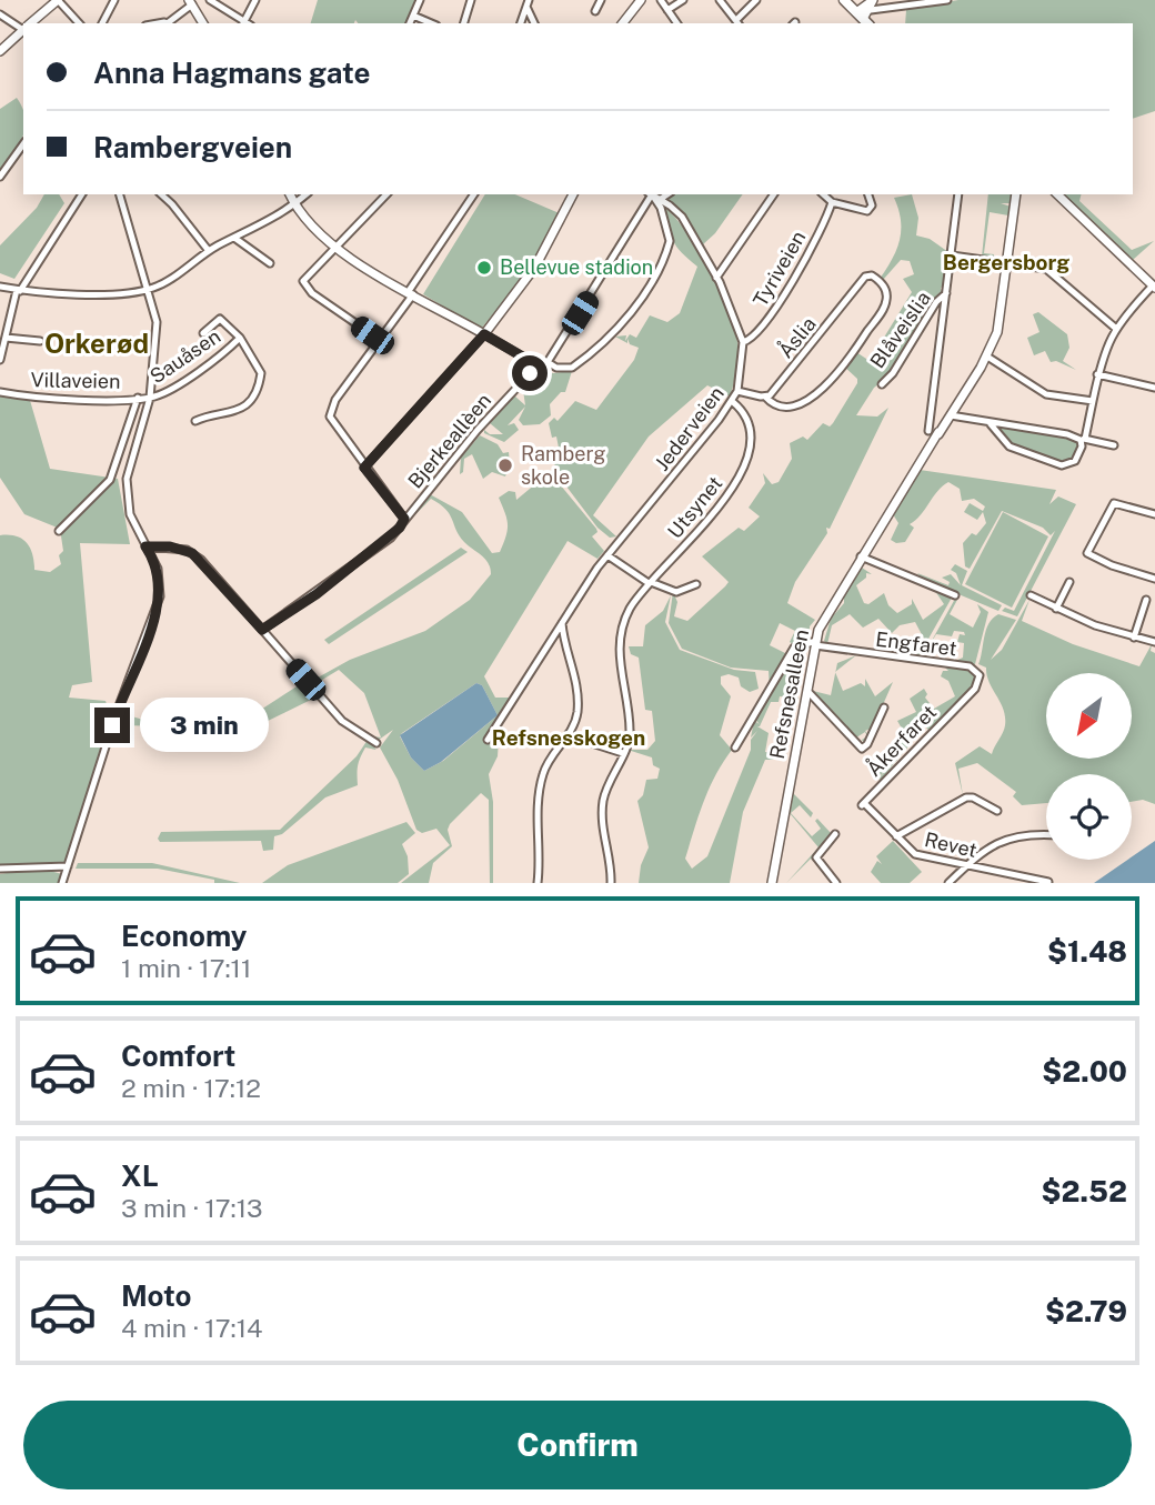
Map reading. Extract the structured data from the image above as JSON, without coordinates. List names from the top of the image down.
{
  "streets": {
    "street": [
      "Tyriveien",
      "Blåveislia",
      "Åslia",
      "Sauåsen",
      "Villaveien",
      "Jederveien",
      "Bjerkeallèen",
      "Utsynet",
      "Engfaret",
      "Refsnesalleen",
      "Åkerfaret",
      "Revet"
    ]
  },
  "crossings": [
    ["Tyriveien", "Jederveien"],
    ["Sauåsen", "Villaveien"],
    ["Jederveien", "Utsynet"],
    ["Engfaret", "Refsnesalleen"],
    ["Engfaret", "Åkerfaret"],
    ["Åkerfaret", "Revet"]
  ],
  "districts": ["Bergersborg", "Orkerød", "Refsnesskogen"],
  "places": ["Bellevue stadion", "Ramberg skole"],
  "north": "bottom left",
  "page": {
    "banner": ["Anna Hagmans gate", "Rambergveien"],
    "bubble": "3 min",
    "list": [
      {
        "name": "Economy",
        "note": "1 min · 17:11",
        "value": "$1.48"
      },
      {
        "name": "Comfort",
        "note": "2 min · 17:12",
        "value": "$2.00"
      },
      {
        "name": "XL",
        "note": "3 min · 17:13",
        "value": "$2.52"
      },
      {
        "name": "Moto",
        "note": "4 min · 17:14",
        "value": "$2.79"
      }
    ],
    "buttons": "Confirm"
  }
}
